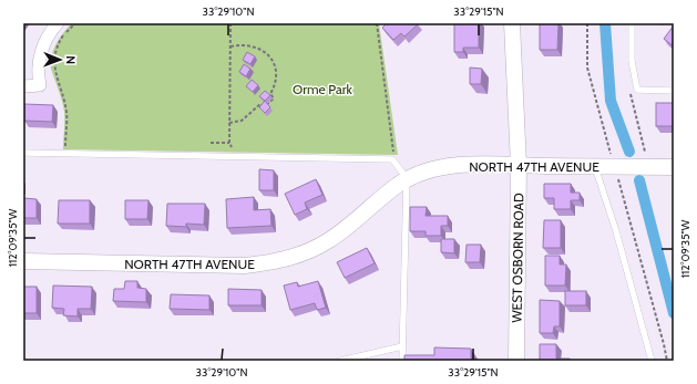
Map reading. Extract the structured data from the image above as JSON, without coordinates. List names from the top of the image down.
{
  "streets": {
    "street": ["NORTH 47TH AVENUE", "WEST OSBORN ROAD"]
  },
  "crossings": [
    ["NORTH 47TH AVENUE", "WEST OSBORN ROAD"]
  ],
  "parks": ["Orme Park"],
  "north": "right",
  "coordinates": ["33°29'10\"N", "33°29'15\"N", "112°09'35\"W"]
}
